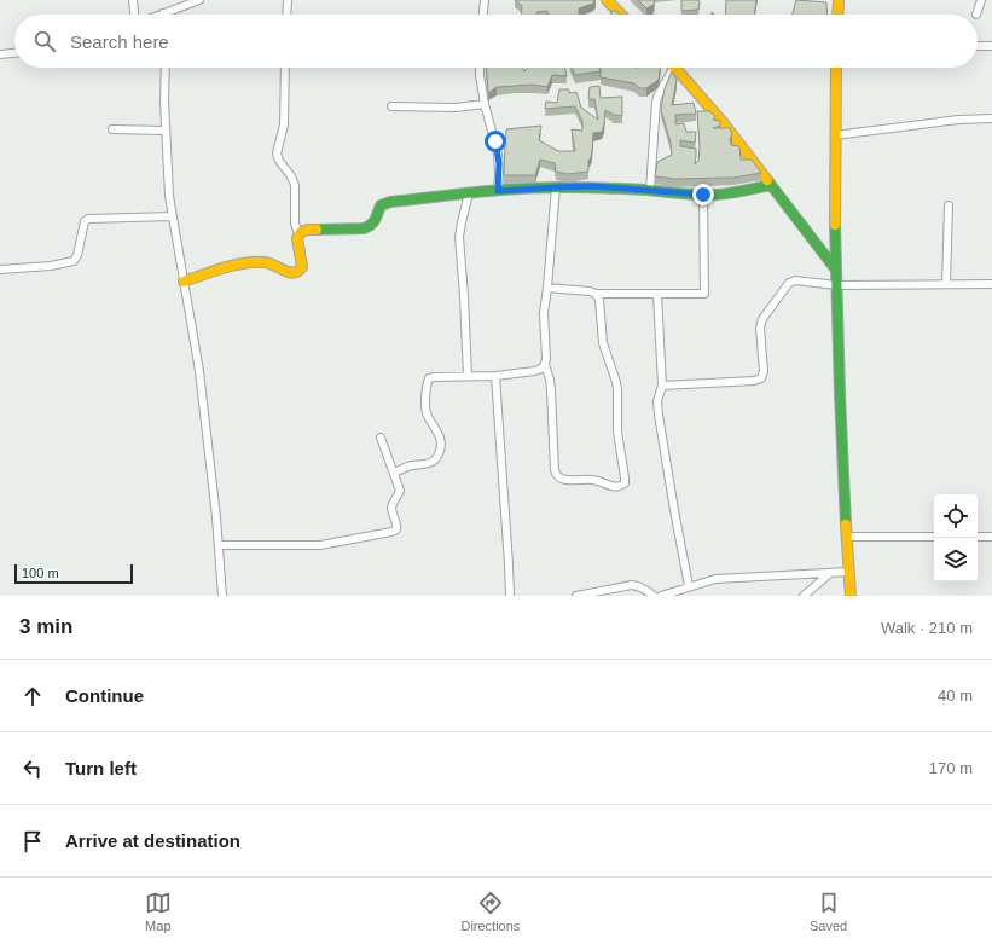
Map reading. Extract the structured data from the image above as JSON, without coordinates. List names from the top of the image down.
{
  "scale_bar": "100 m",
  "page": {
    "search": "Search here",
    "scale": "100 m",
    "heading": ["3 min", "Walk · 210 m"],
    "list": [
      ["Continue", "40 m"],
      ["Turn left", "170 m"],
      "Arrive at destination"
    ],
    "nav": ["Map", "Directions", "Saved"]
  }
}
